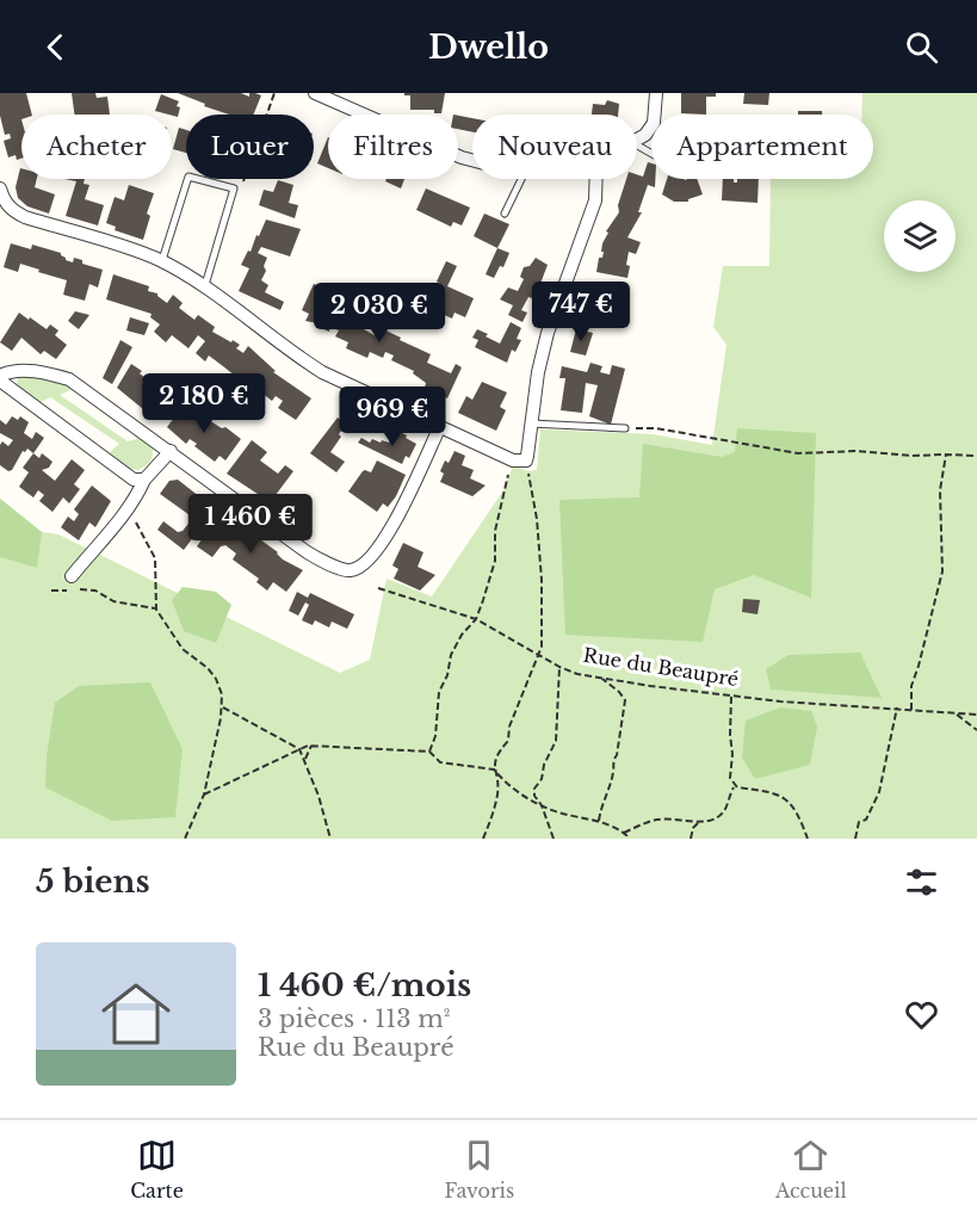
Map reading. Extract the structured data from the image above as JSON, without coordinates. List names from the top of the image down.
{
  "streets": {
    "path": ["Rue du Beaupré"]
  },
  "page": {
    "header": "Dwello",
    "chip": [
      "Acheter",
      "Louer",
      "Filtres",
      "Nouveau",
      "Appartement"
    ],
    "price": [
      "747 €",
      "2 030 €",
      "2 180 €",
      "969 €",
      "1 460 €"
    ],
    "heading": "5 biens",
    "list": [
      {
        "name": "1 460 €/mois",
        "note": "3 pièces · 113 m² · Rue du Beaupré"
      }
    ],
    "tabs": ["Carte", "Favoris", "Accueil"]
  }
}
